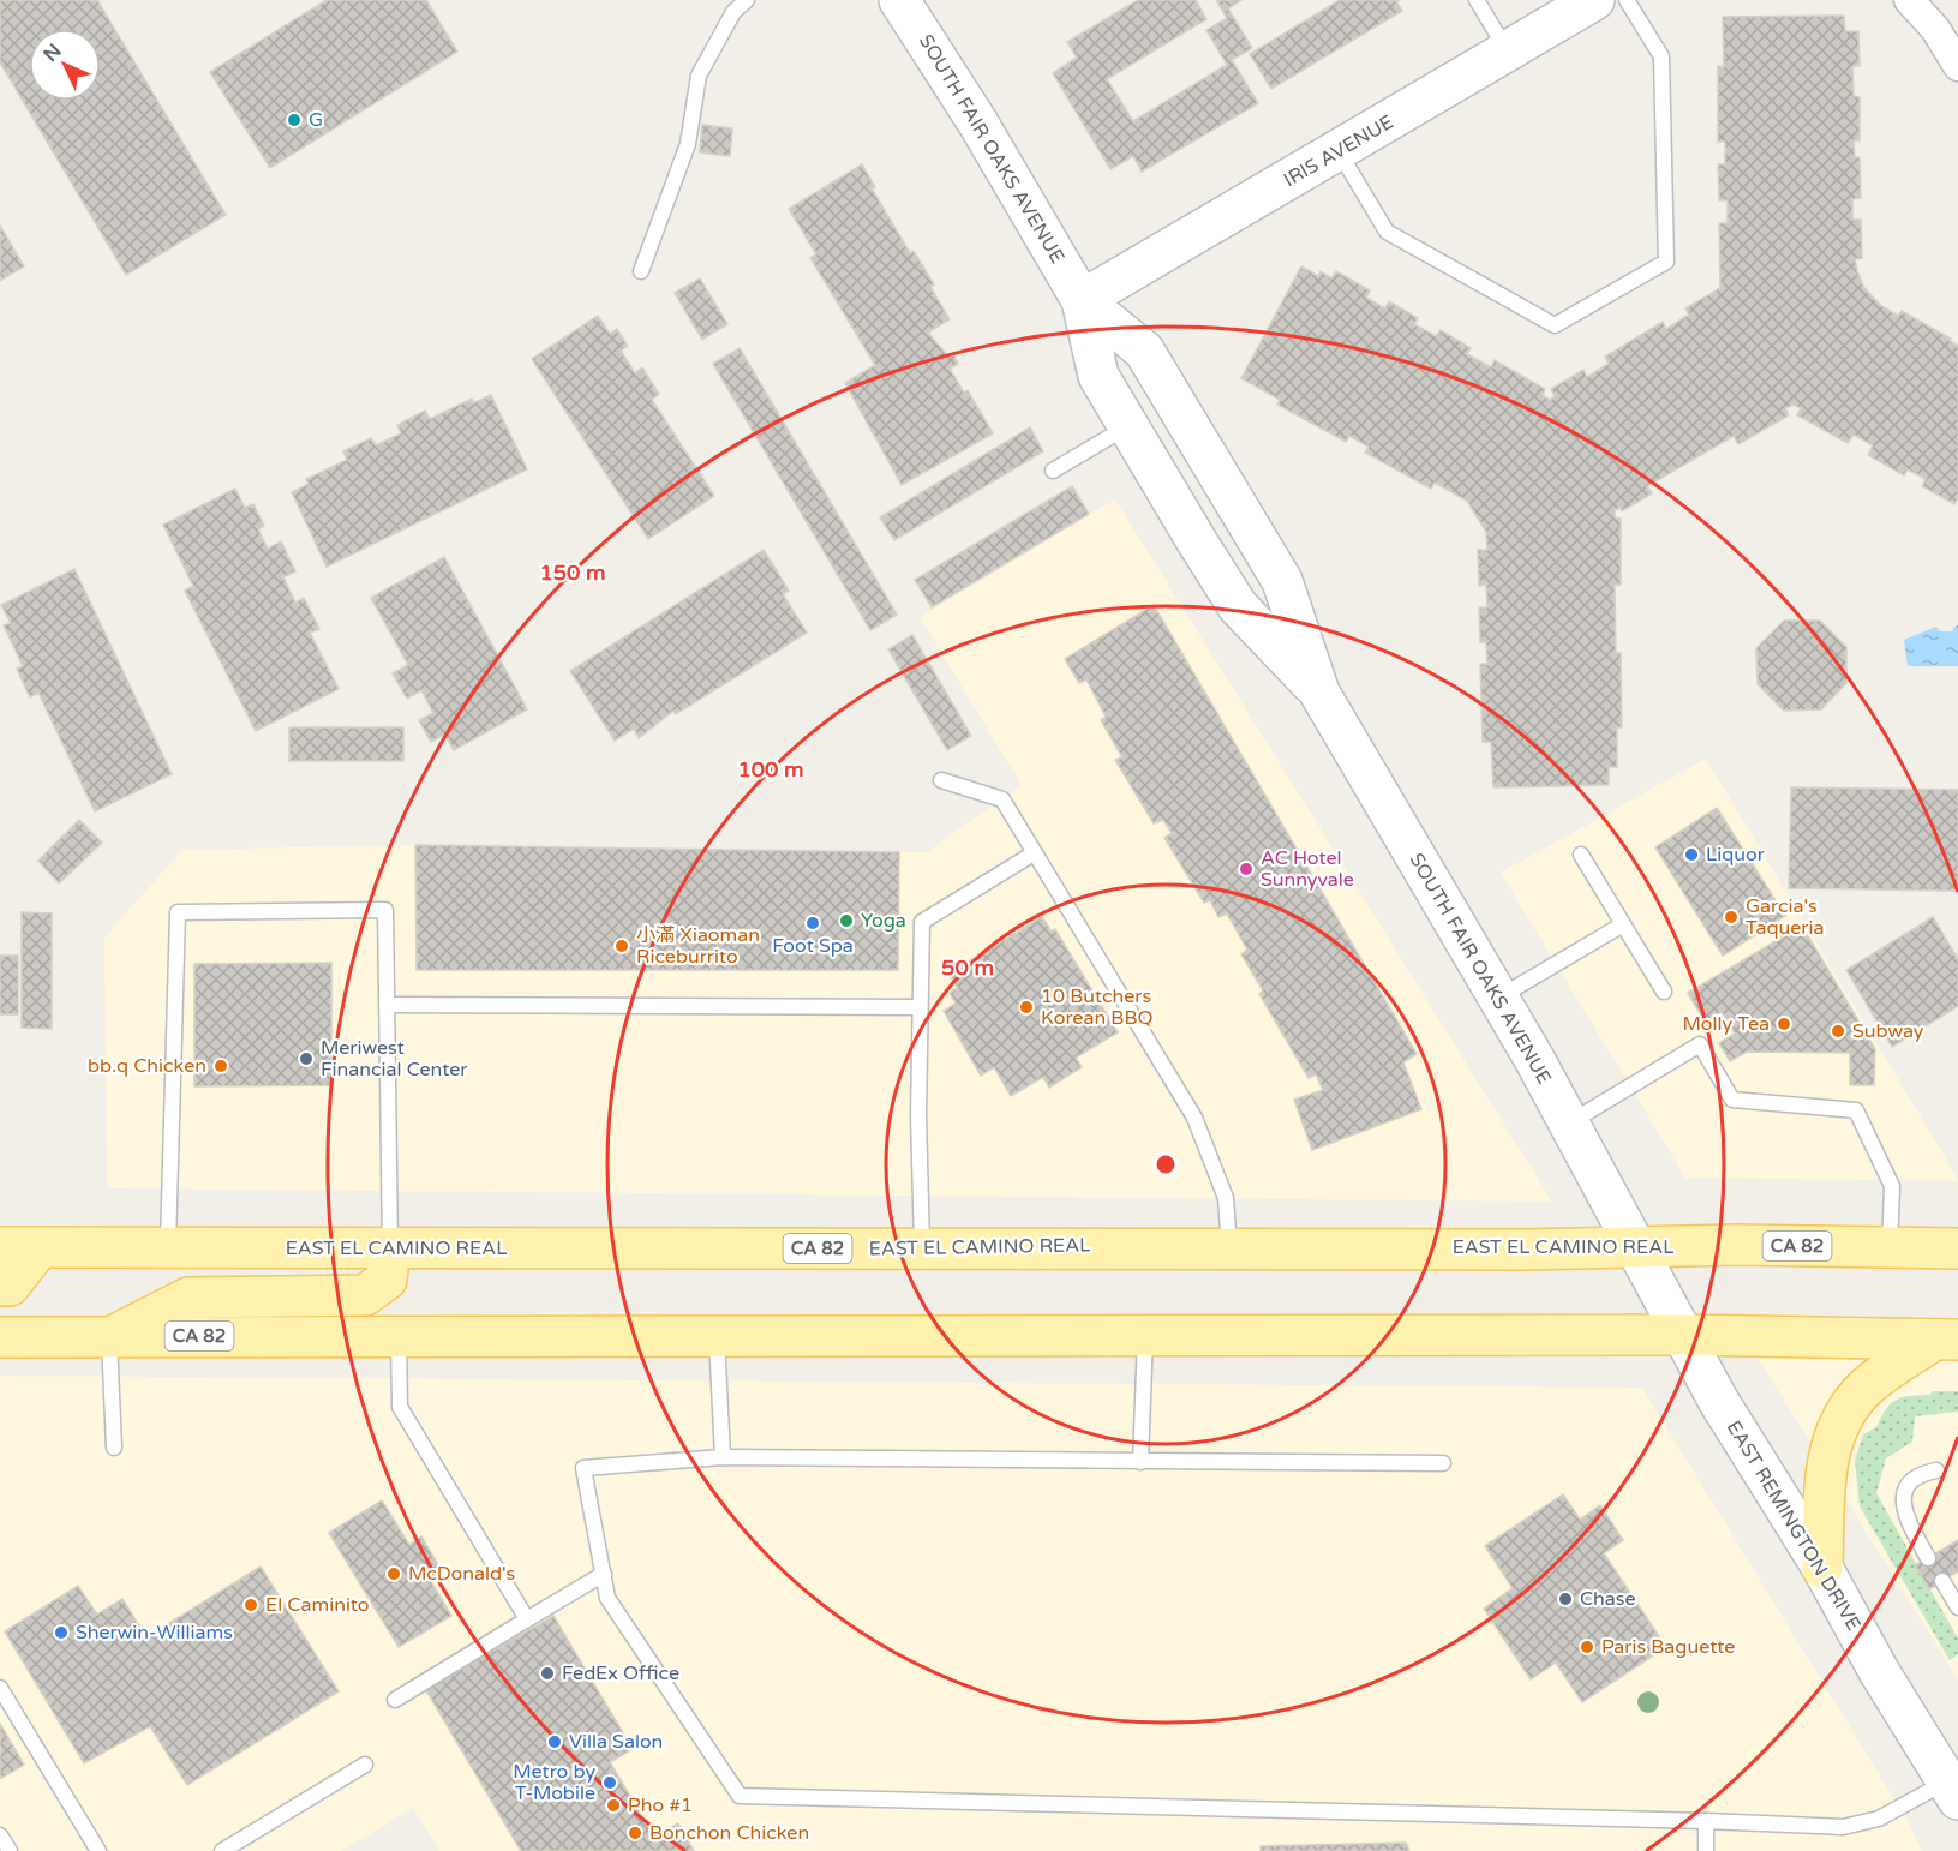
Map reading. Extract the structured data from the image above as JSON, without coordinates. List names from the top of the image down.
{
  "streets": {
    "main road": [
      "SOUTH FAIR OAKS AVENUE",
      "IRIS AVENUE",
      "CA 82",
      "EAST EL CAMINO REAL",
      "EAST REMINGTON DRIVE"
    ]
  },
  "crossings": [
    ["SOUTH FAIR OAKS AVENUE", "IRIS AVENUE"],
    ["SOUTH FAIR OAKS AVENUE", "EAST EL CAMINO REAL"],
    ["SOUTH FAIR OAKS AVENUE", "EAST REMINGTON DRIVE"],
    ["CA 82", "EAST REMINGTON DRIVE"],
    ["EAST EL CAMINO REAL", "EAST REMINGTON DRIVE"]
  ],
  "places": [
    "G",
    "Liquor",
    "AC Hotel Sunnyvale",
    "Garcia's Taqueria",
    "Yoga",
    "Foot Spa",
    "小滿 Xiaoman Riceburrito",
    "10 Butchers Korean BBQ",
    "Molly Tea",
    "Subway",
    "Meriwest Financial Center",
    "bb.q Chicken",
    "McDonald's",
    "Chase",
    "El Caminito",
    "Sherwin-Williams",
    "Paris Baguette",
    "FedEx Office",
    "Villa Salon",
    "Metro by T-Mobile",
    "Pho #1",
    "Bonchon Chicken"
  ],
  "north": "top left",
  "rings": ["150 m", "100 m", "50 m"]
}
